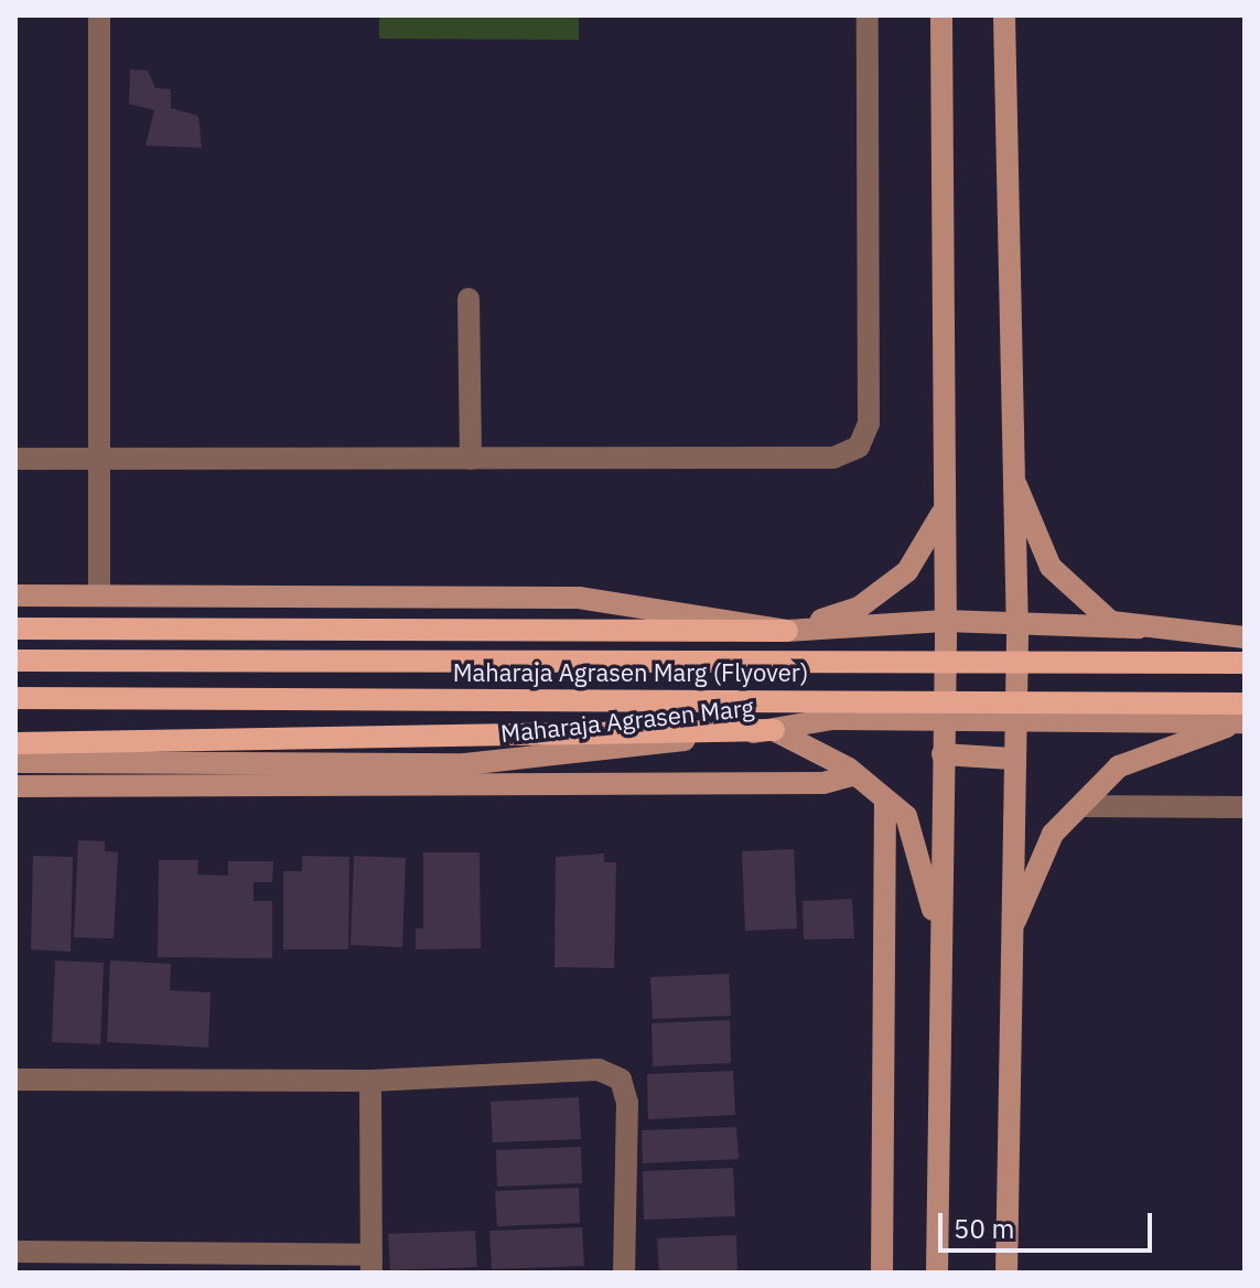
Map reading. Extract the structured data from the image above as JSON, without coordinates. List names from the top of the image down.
{
  "streets": {
    "main road": ["Maharaja Agrasen Marg (Flyover)", "Maharaja Agrasen Marg"]
  },
  "crossings": [
    ["Maharaja Agrasen Marg (Flyover)", "Maharaja Agrasen Marg"]
  ],
  "scale_bar": "50 m"
}
